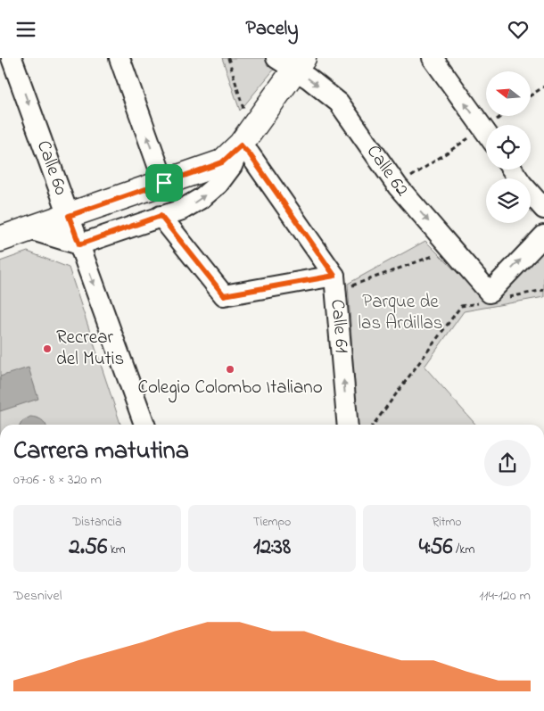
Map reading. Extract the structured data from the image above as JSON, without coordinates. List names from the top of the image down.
{
  "streets": {
    "street": ["Calle 60", "Calle 62", "Calle 61"]
  },
  "one_way": ["Calle 61"],
  "parks": ["Parque de las Ardillas"],
  "places": ["Recrear del Mutis", "Colegio Colombo Italiano"],
  "north": "left",
  "page": {
    "header": "Pacely",
    "heading": ["Carrera matutina", "07:06 · 8 × 320 m"],
    "stats": [
      ["Distancia", "2.56 km"],
      ["Tiempo", "12:38"],
      ["Ritmo", "4:56 /km"]
    ],
    "chart": ["Desnivel", "114–120 m"]
  }
}
